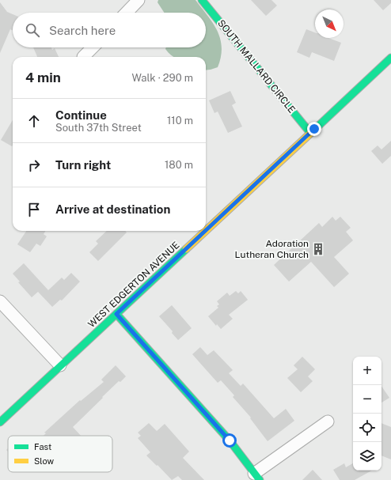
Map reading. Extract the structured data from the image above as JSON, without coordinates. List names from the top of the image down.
{
  "streets": {
    "street": ["SOUTH MALLARD CIRCLE", "WEST EDGERTON AVENUE"]
  },
  "crossings": [
    ["SOUTH MALLARD CIRCLE", "WEST EDGERTON AVENUE"]
  ],
  "places": {
    "building": ["Adoration Lutheran Church"]
  },
  "legend": ["Fast", "Slow"],
  "north": "bottom right",
  "page": {
    "search": "Search here",
    "heading": ["4 min", "Walk · 290 m"],
    "list": [
      ["Continue", "South 37th Street", "110 m"],
      ["Turn right", "180 m"],
      "Arrive at destination"
    ],
    "map_buttons": ["+", "−"]
  }
}
